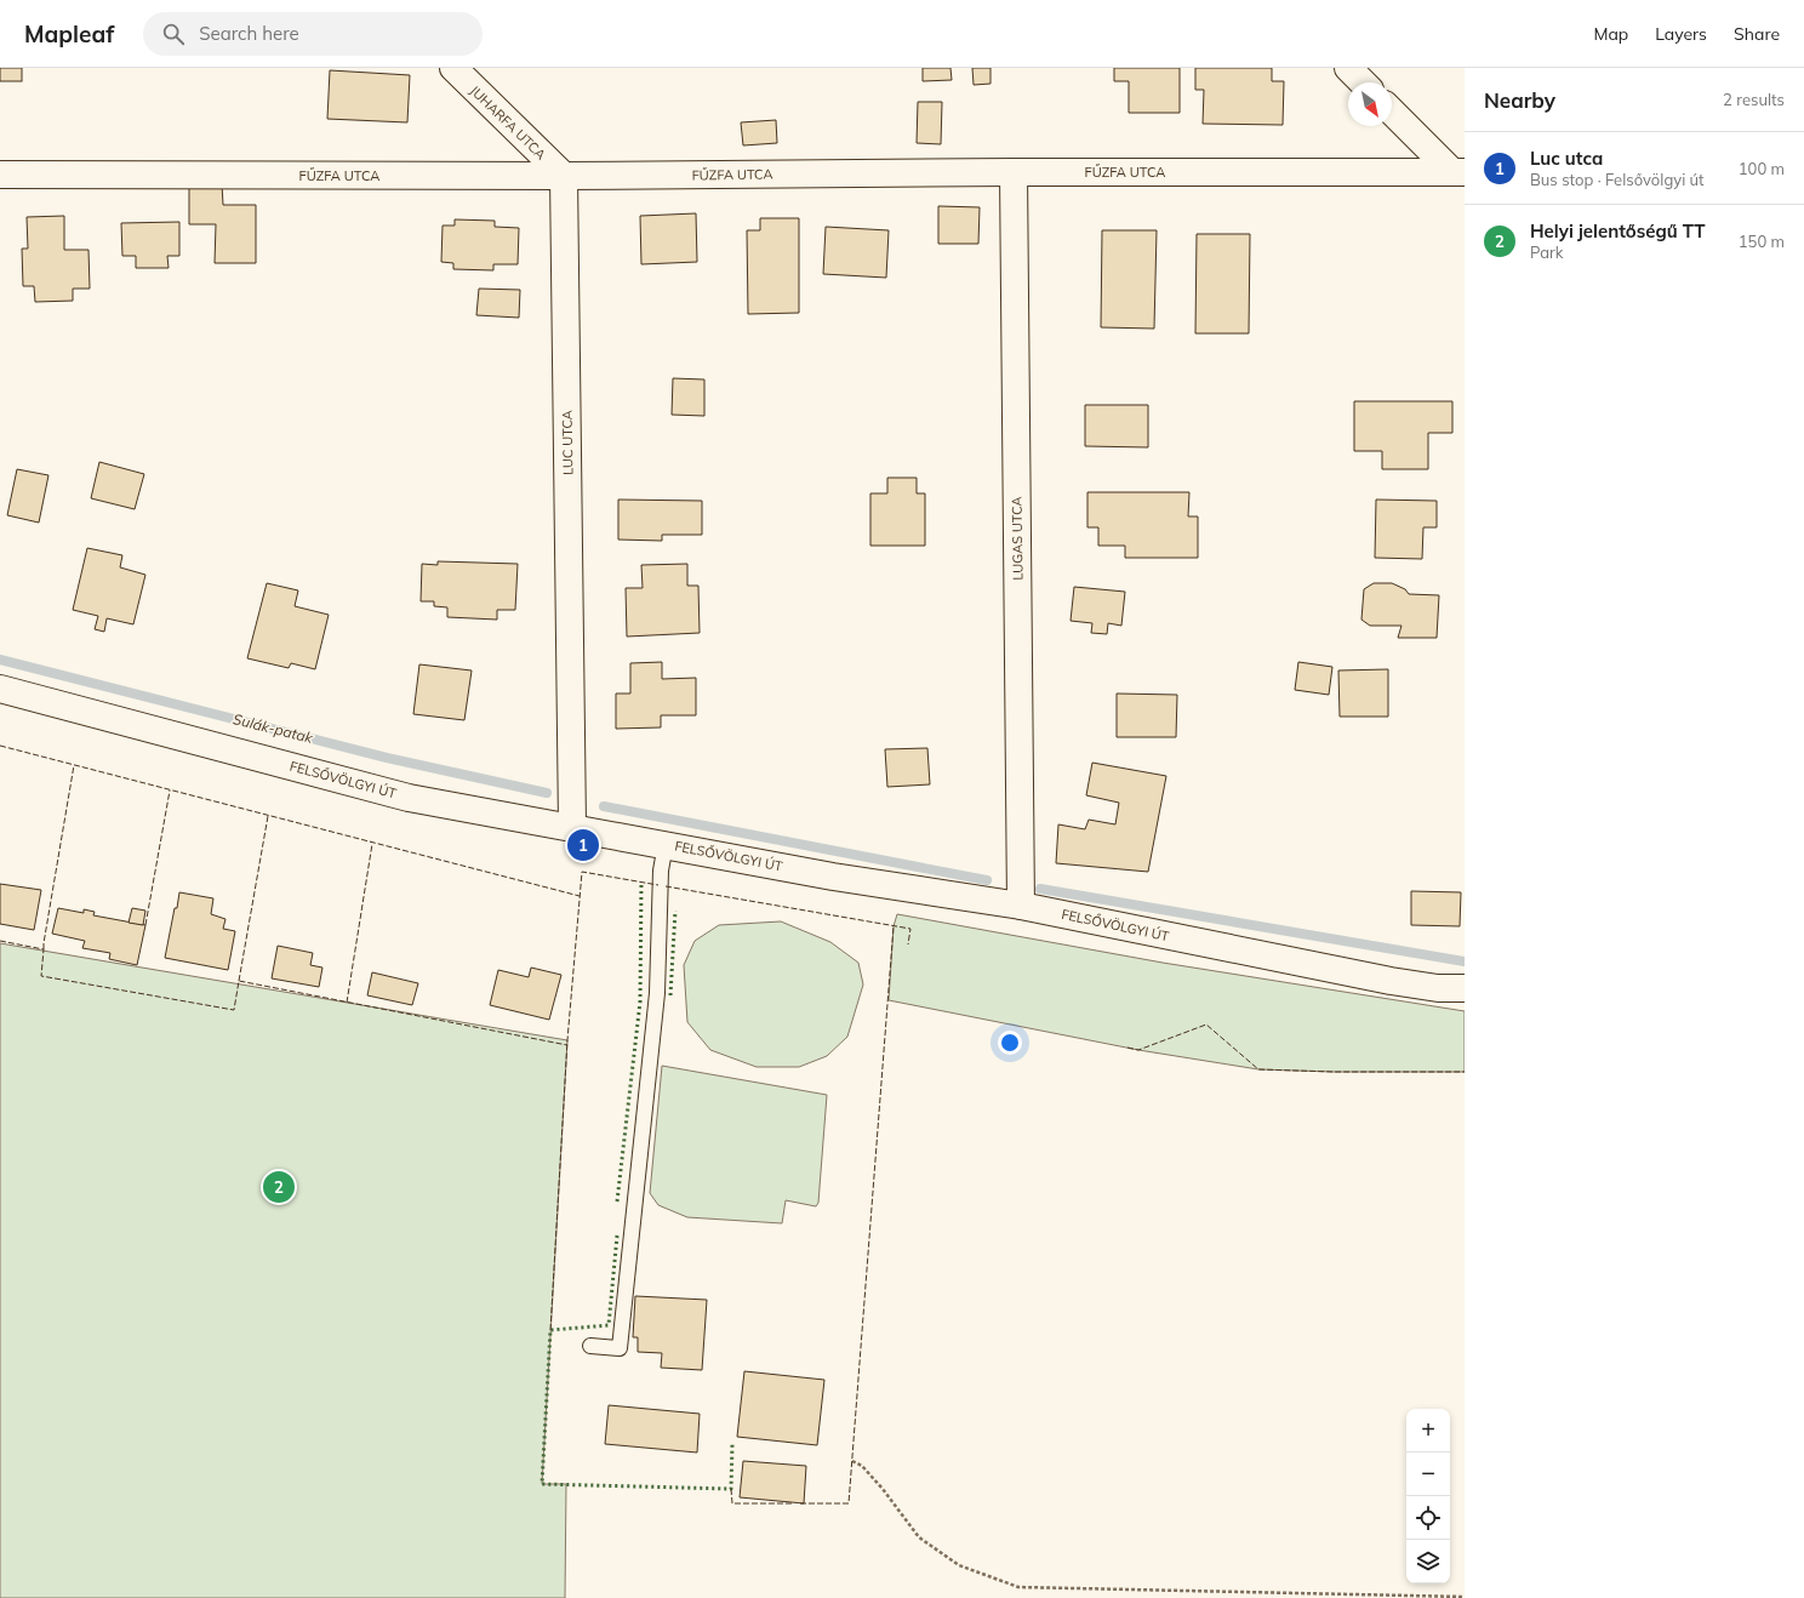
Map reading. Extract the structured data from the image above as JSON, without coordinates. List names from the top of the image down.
{
  "streets": {
    "street": [
      "JUHARFA UTCA",
      "FŰZFA UTCA",
      "LUC UTCA",
      "LUGAS UTCA",
      "FELSŐVÖLGYI ÚT"
    ]
  },
  "crossings": [
    ["JUHARFA UTCA", "FŰZFA UTCA"],
    ["JUHARFA UTCA", "LUC UTCA"],
    ["FŰZFA UTCA", "LUC UTCA"],
    ["FŰZFA UTCA", "LUGAS UTCA"],
    ["LUC UTCA", "FELSŐVÖLGYI ÚT"],
    ["LUGAS UTCA", "FELSŐVÖLGYI ÚT"]
  ],
  "water": ["Sulák-patak"],
  "north": "bottom right",
  "page": {
    "header": "Mapleaf",
    "search": "Search here",
    "nav": ["Map", "Layers", "Share"],
    "heading": ["Nearby", "2 results"],
    "list": [
      {
        "mark": "1",
        "name": "Luc utca",
        "note": "Bus stop · Felsővölgyi út",
        "value": "100 m"
      },
      {
        "mark": "2",
        "name": "Helyi jelentőségű TT",
        "note": "Park",
        "value": "150 m"
      }
    ],
    "pins": ["1", "2"],
    "map_buttons": ["+", "−"]
  }
}
